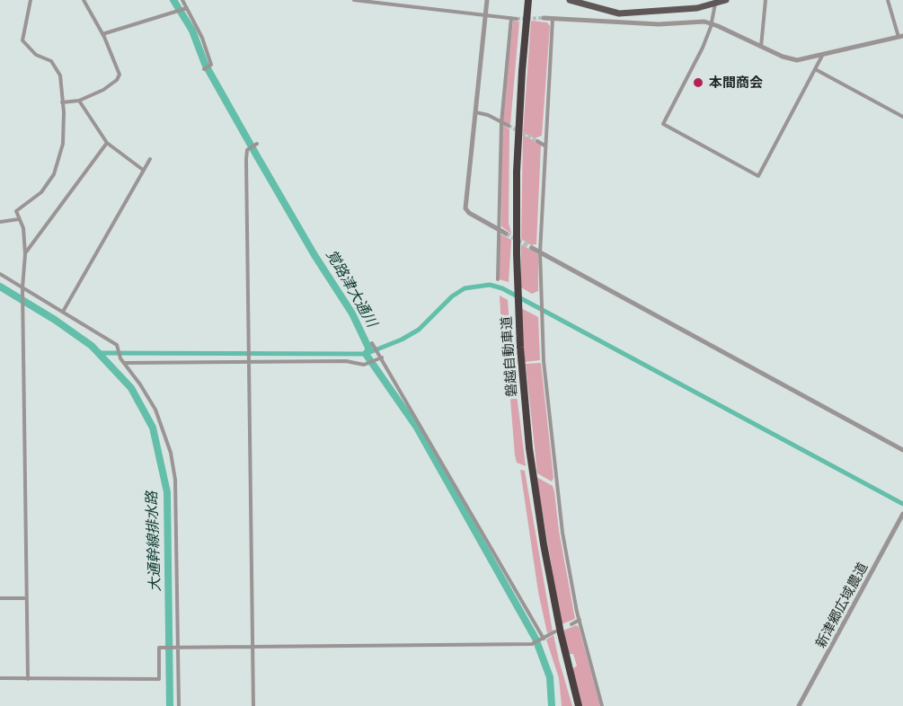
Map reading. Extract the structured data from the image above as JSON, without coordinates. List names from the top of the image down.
{
  "streets": {
    "highway": ["磐越自動車道"],
    "street": ["新津郷広域農道"]
  },
  "water": ["覚路津大通川", "大通幹線排水路"],
  "places": ["本間商会"]
}
